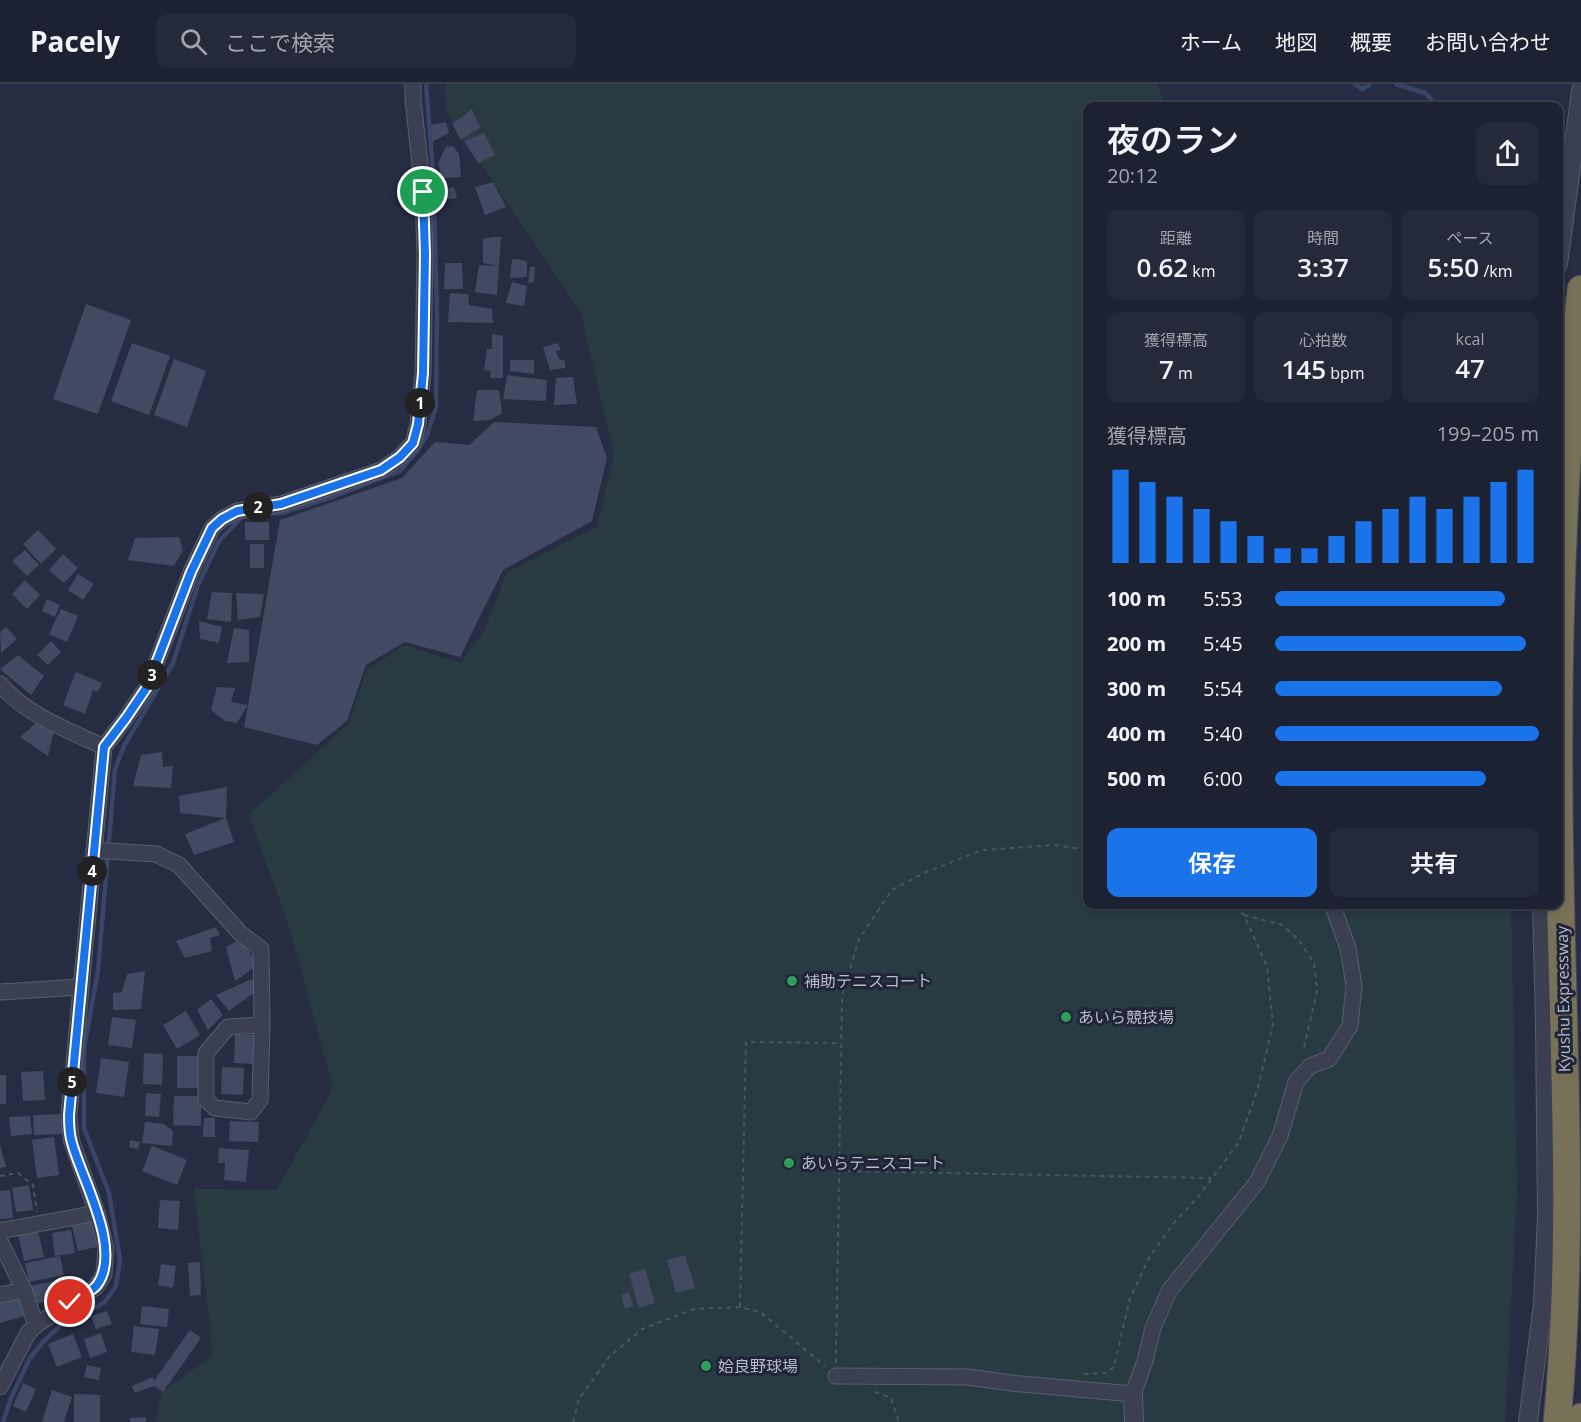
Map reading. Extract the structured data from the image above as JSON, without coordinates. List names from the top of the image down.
{
  "streets": {
    "highway": ["Kyushu Expressway"]
  },
  "places": [
    "補助テニスコート",
    "あいら競技場",
    "あいらテニスコート",
    "姶良野球場"
  ],
  "page": {
    "header": "Pacely",
    "search": "ここで検索",
    "nav": [
      "ホーム",
      "地図",
      "概要",
      "お問い合わせ"
    ],
    "heading": ["夜のラン", "20:12"],
    "stats": [
      ["距離", "0.62 km"],
      ["時間", "3:37"],
      ["ペース", "5:50 /km"],
      ["獲得標高", "7 m"],
      ["心拍数", "145 bpm"],
      ["kcal", "47"]
    ],
    "pins": [
      "1",
      "2",
      "3",
      "4",
      "5"
    ],
    "chart": ["獲得標高", "199–205 m"],
    "list": [
      {
        "name": "100 m",
        "note": "5:53"
      },
      {
        "name": "200 m",
        "note": "5:45"
      },
      {
        "name": "300 m",
        "note": "5:54"
      },
      {
        "name": "400 m",
        "note": "5:40"
      },
      {
        "name": "500 m",
        "note": "6:00"
      }
    ],
    "buttons": ["保存", "共有"]
  }
}
